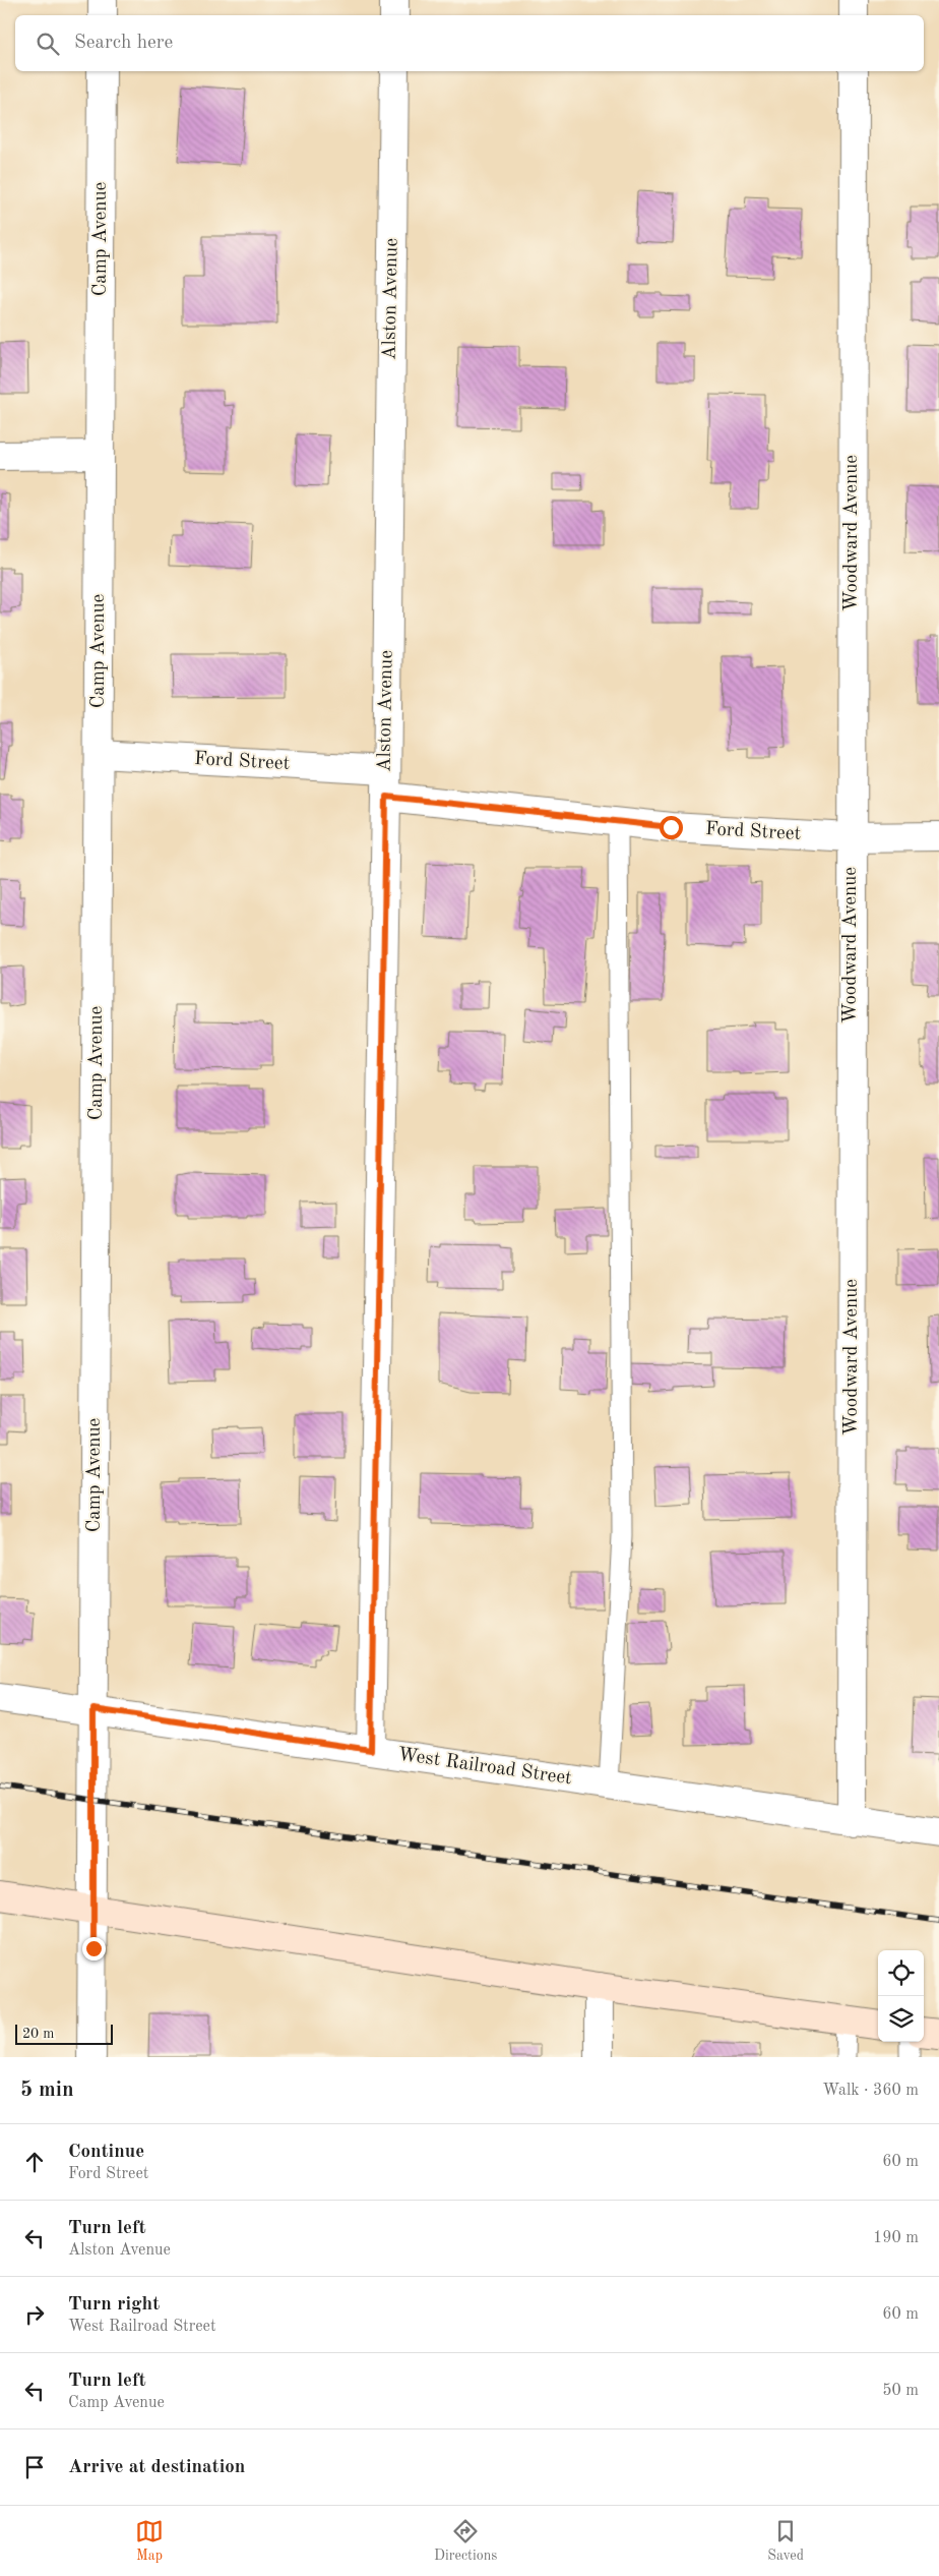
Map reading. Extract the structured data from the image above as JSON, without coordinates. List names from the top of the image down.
{
  "streets": {
    "street": [
      "Camp Avenue",
      "Alston Avenue",
      "Woodward Avenue",
      "Ford Street",
      "West Railroad Street"
    ]
  },
  "crossings": [
    ["Camp Avenue", "Ford Street"],
    ["Camp Avenue", "West Railroad Street"],
    ["Alston Avenue", "Ford Street"],
    ["Alston Avenue", "West Railroad Street"],
    ["Woodward Avenue", "Ford Street"],
    ["Woodward Avenue", "West Railroad Street"]
  ],
  "scale_bar": "20 m",
  "page": {
    "search": "Search here",
    "scale": "20 m",
    "heading": ["5 min", "Walk · 360 m"],
    "list": [
      ["Continue", "Ford Street", "60 m"],
      ["Turn left", "Alston Avenue", "190 m"],
      ["Turn right", "West Railroad Street", "60 m"],
      ["Turn left", "Camp Avenue", "50 m"],
      "Arrive at destination"
    ],
    "nav": ["Map", "Directions", "Saved"]
  }
}
